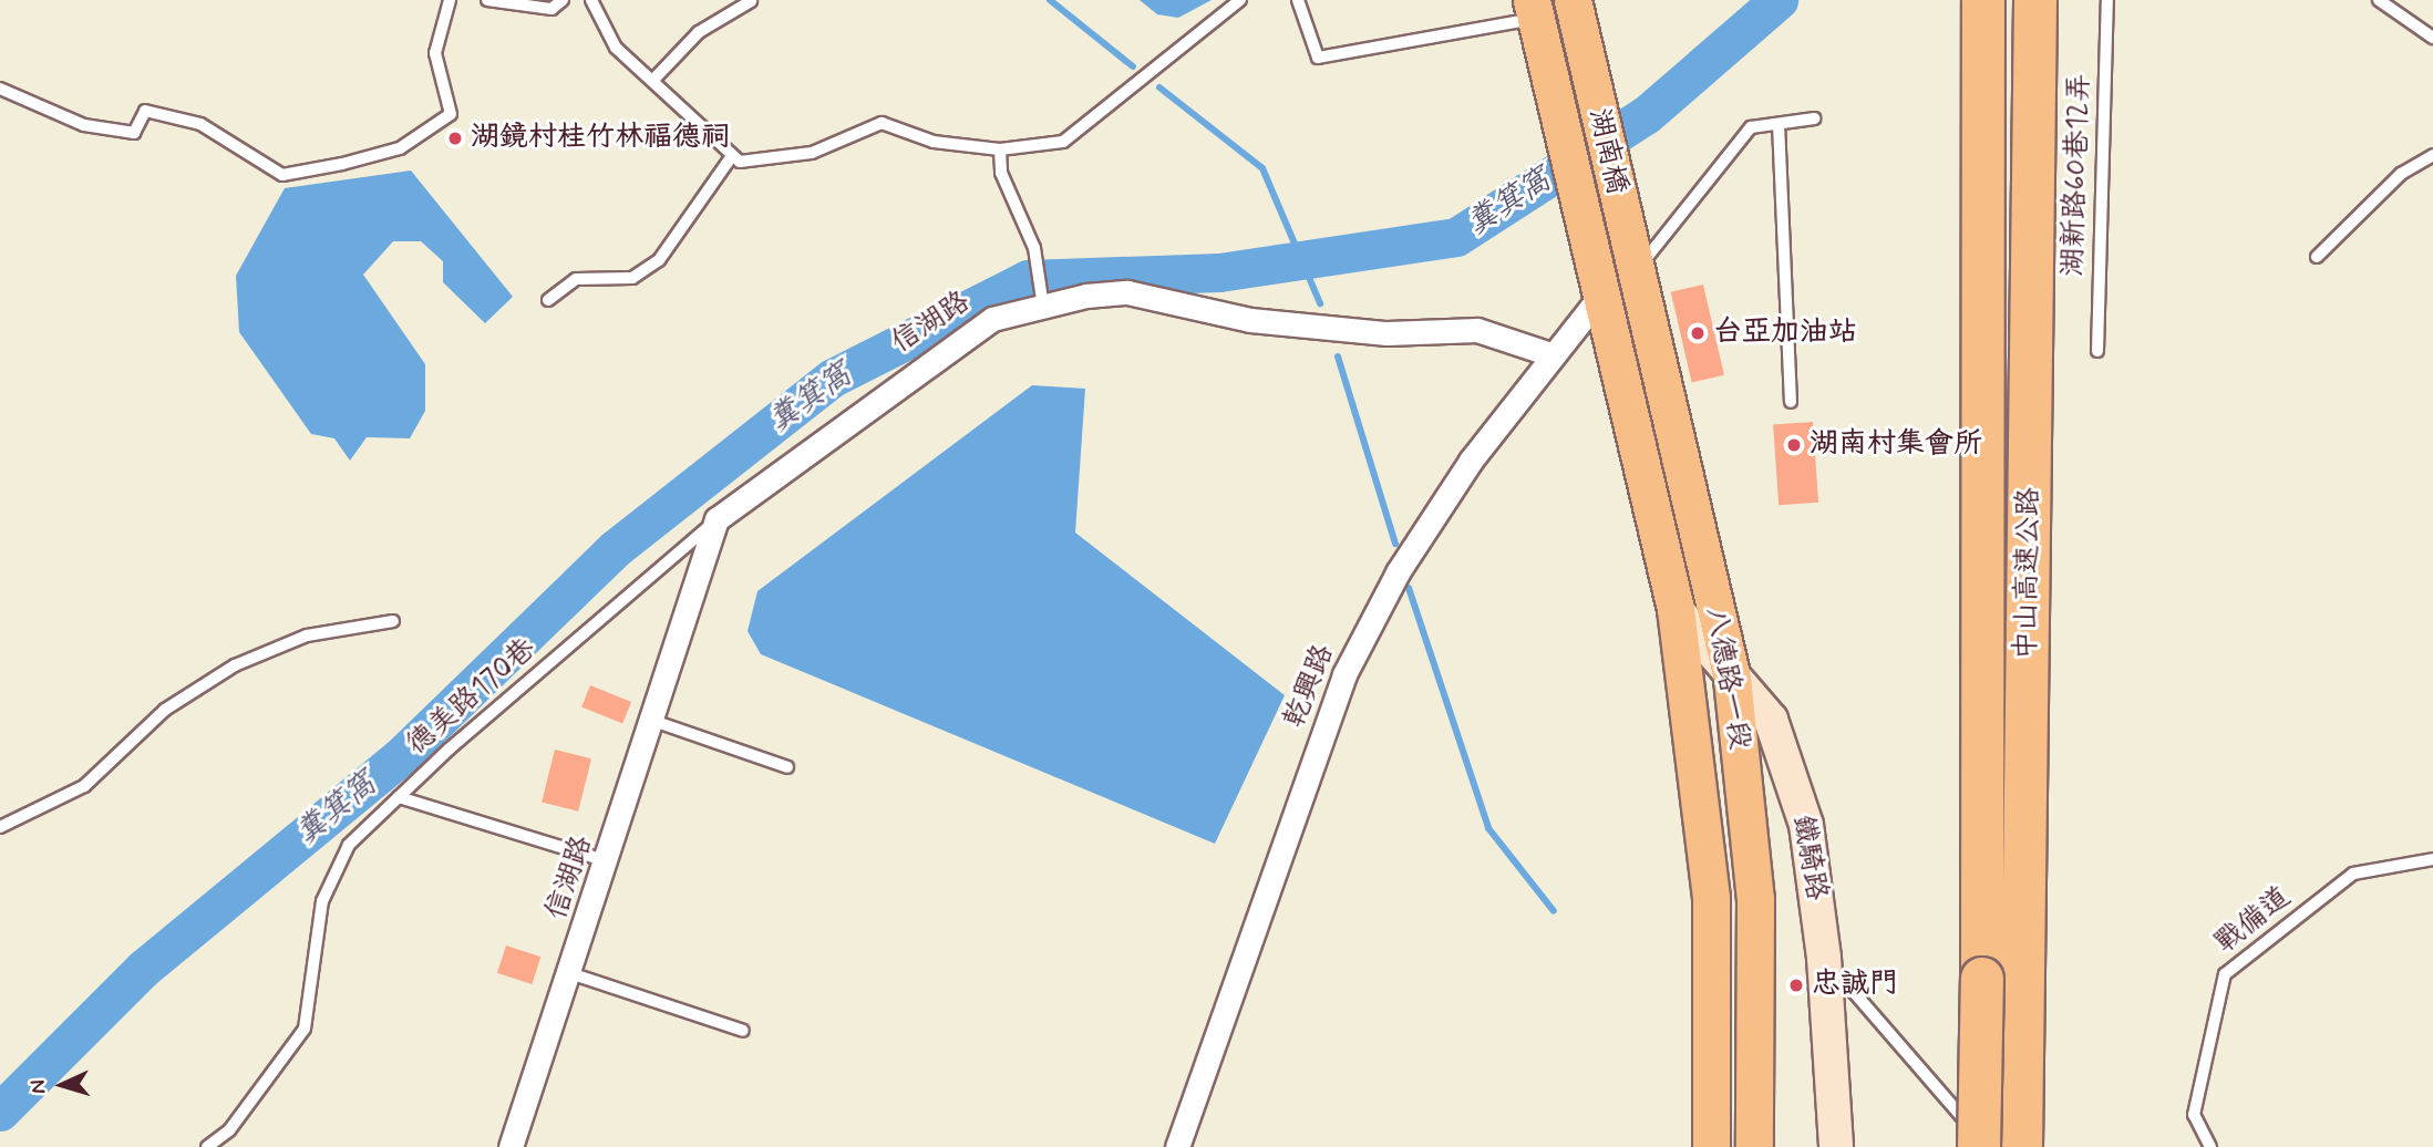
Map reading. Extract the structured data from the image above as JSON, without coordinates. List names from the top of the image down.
{
  "streets": {
    "highway": ["中山高速公路"],
    "main road": ["湖南橋", "八德路一段", "鐵騎路"],
    "street": ["信湖路", "乾興路"],
    "lane": ["湖新路60巷12弄", "德美路170巷", "戰備道"]
  },
  "crossings": [
    ["湖南橋", "八德路一段"],
    ["信湖路", "乾興路"],
    ["信湖路", "德美路170巷"],
    ["八德路一段", "乾興路"],
    ["八德路一段", "鐵騎路"]
  ],
  "water": ["糞箕窩"],
  "places": [
    "湖鏡村桂竹林福德祠",
    "台亞加油站",
    "湖南村集會所",
    "忠誠門"
  ],
  "north": "left"
}
